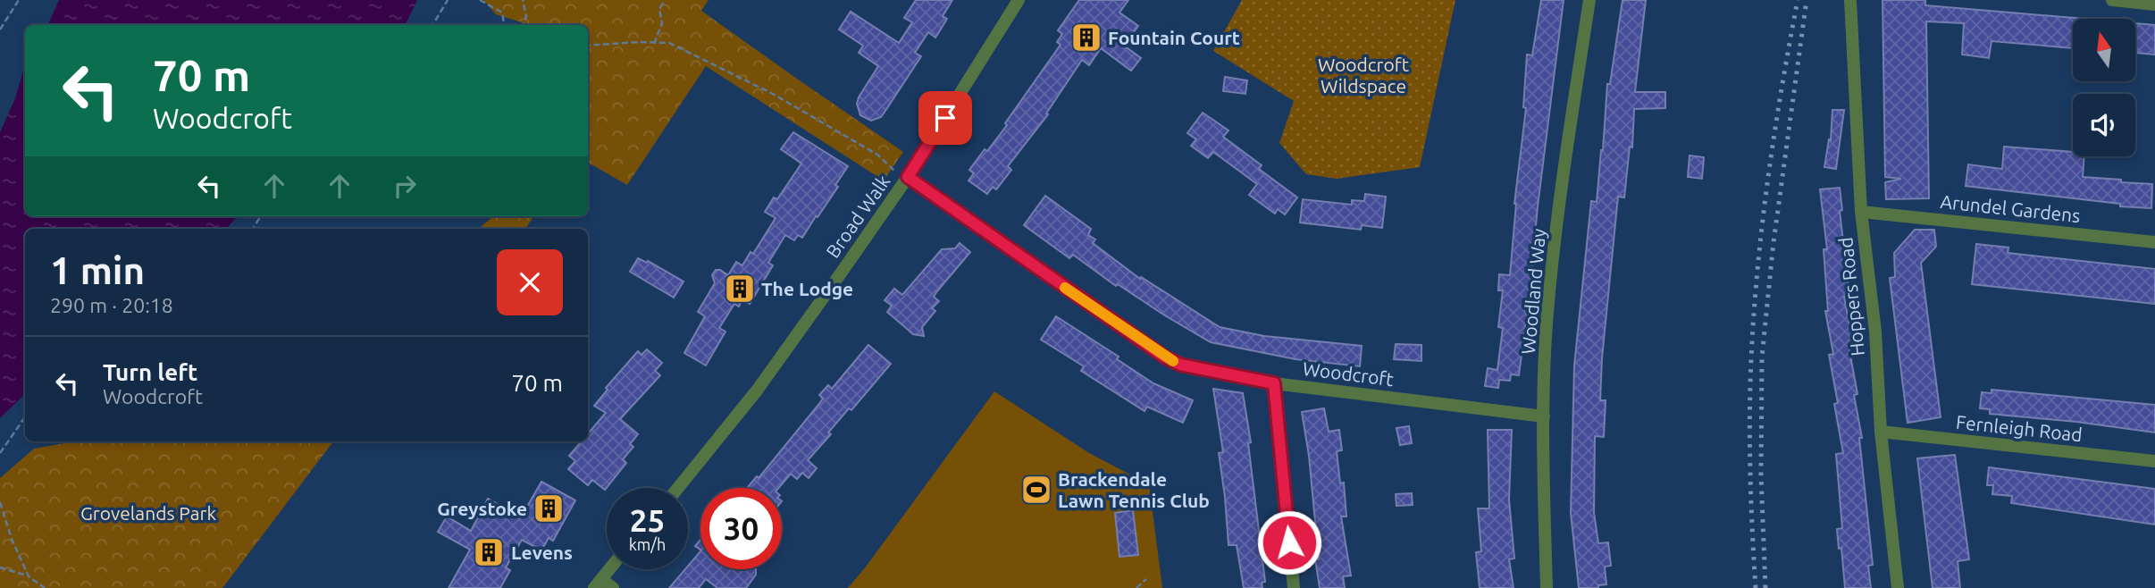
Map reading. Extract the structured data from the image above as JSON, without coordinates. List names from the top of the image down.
{
  "streets": {
    "street": [
      "Arundel Gardens",
      "Broad Walk",
      "Woodland Way",
      "Hoppers Road",
      "Woodcroft",
      "Fernleigh Road"
    ]
  },
  "crossings": [
    ["Arundel Gardens", "Hoppers Road"],
    ["Broad Walk", "Woodcroft"],
    ["Woodland Way", "Woodcroft"],
    ["Hoppers Road", "Fernleigh Road"]
  ],
  "parks": ["Woodcroft Wildspace", "Grovelands Park"],
  "places": {
    "building": [
      "Fountain Court",
      "The Lodge",
      "Greystoke",
      "Levens"
    ],
    "sports": ["Brackendale Lawn Tennis Club"]
  },
  "north": "top",
  "page": {
    "turn": ["70 m", "Woodcroft"],
    "heading": ["1 min", "290 m · 20:18"],
    "list": [
      {
        "name": "Turn left",
        "note": "Woodcroft",
        "value": "70 m"
      }
    ],
    "speed": "25 km/h",
    "limit": "30"
  }
}
